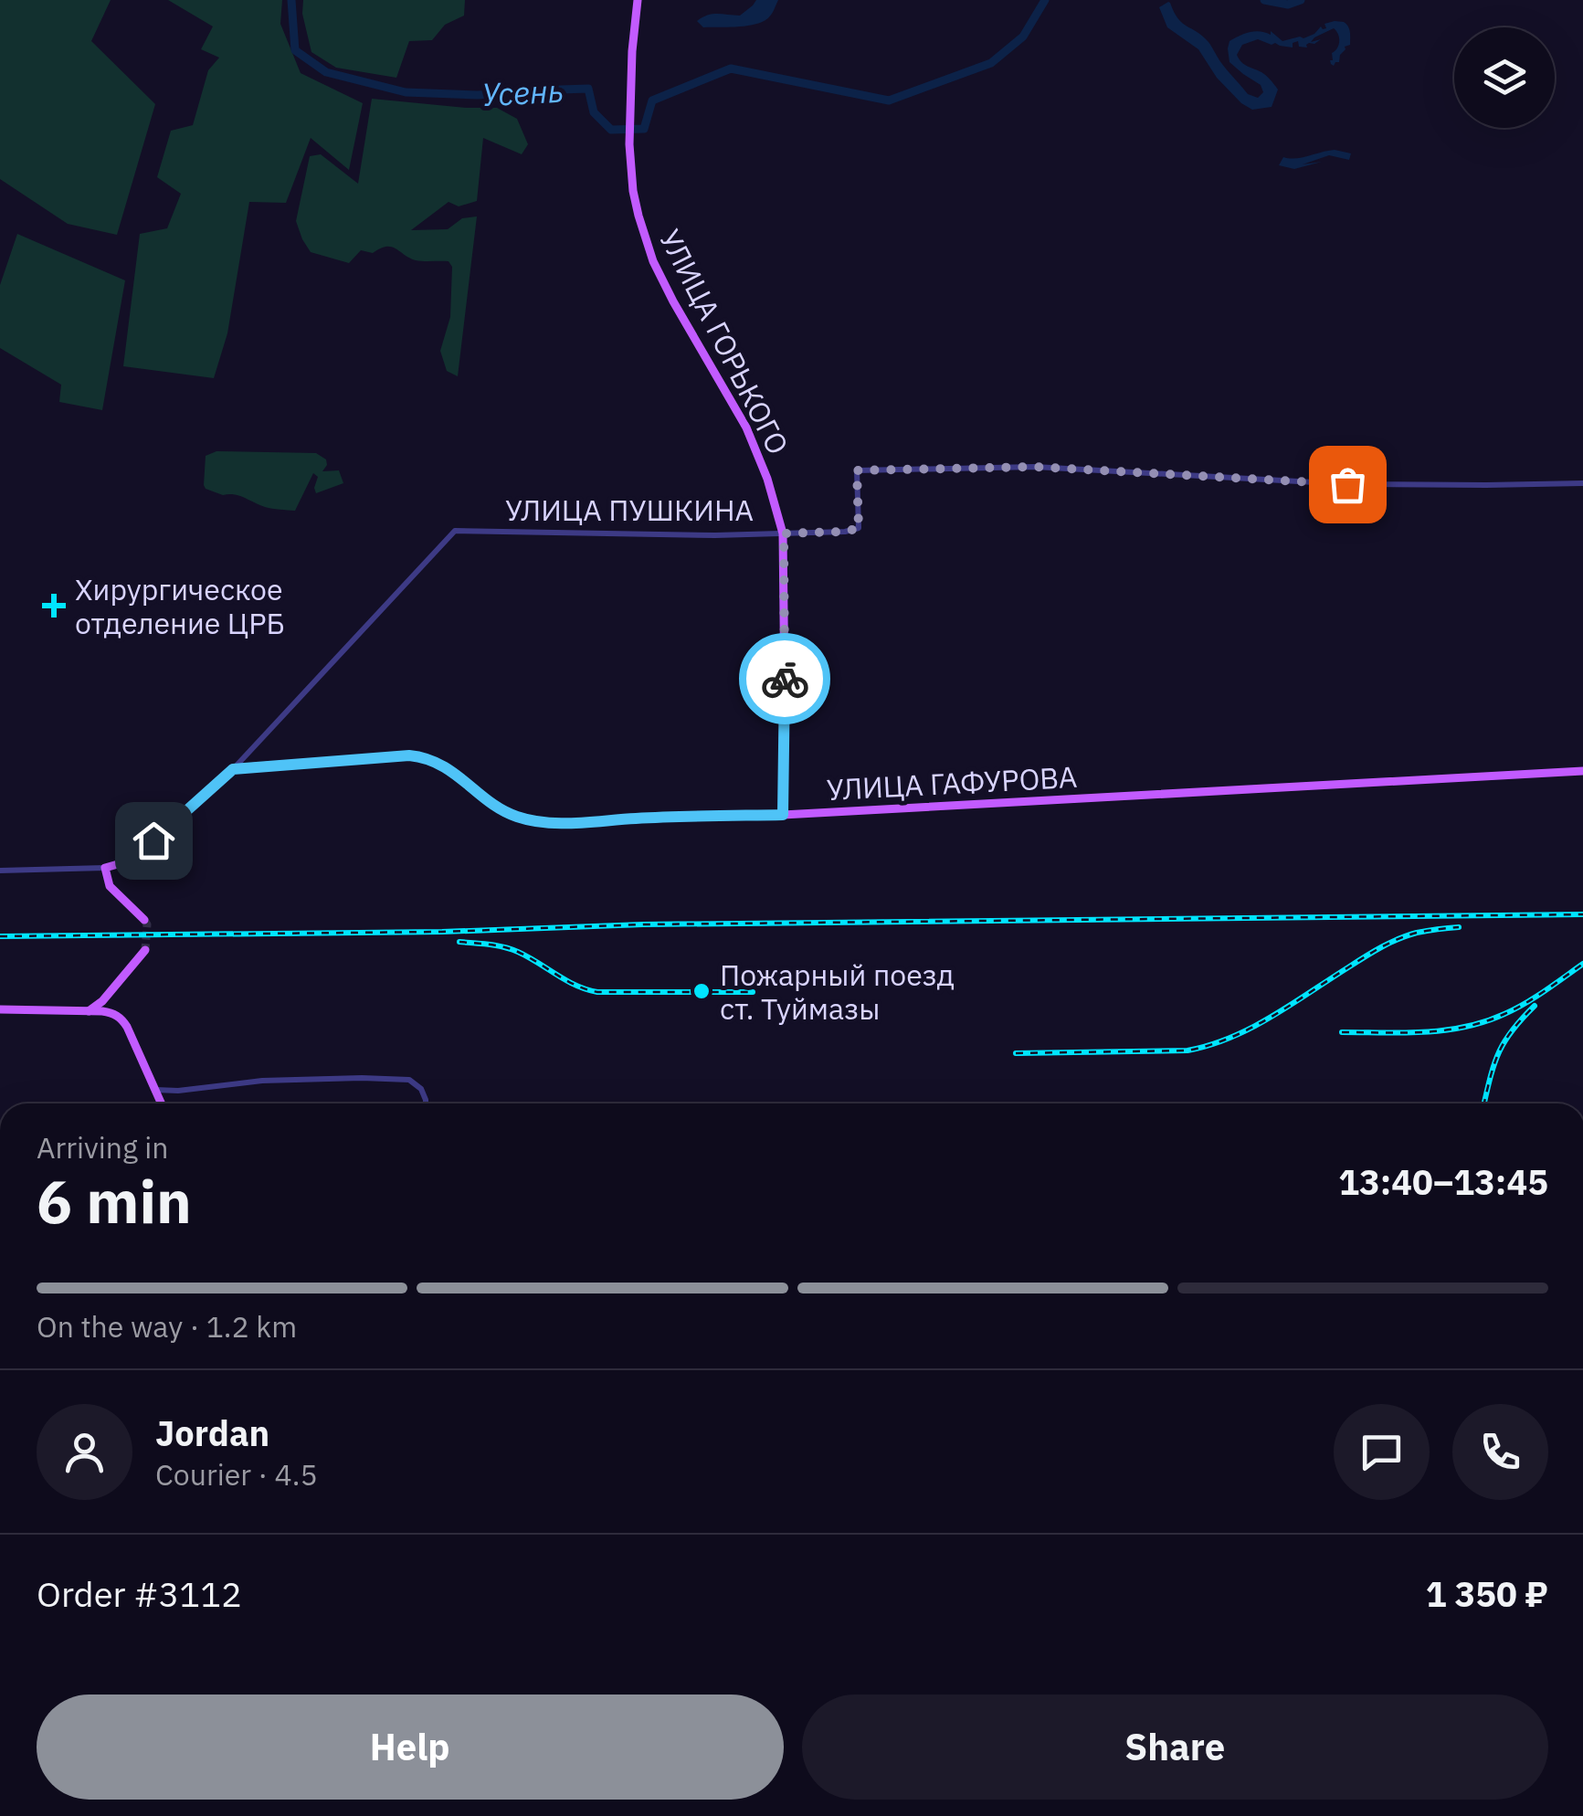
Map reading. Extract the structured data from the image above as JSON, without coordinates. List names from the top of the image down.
{
  "streets": {
    "main road": ["УЛИЦА ГОРЬКОГО", "УЛИЦА ГАФУРОВА"],
    "street": ["УЛИЦА ПУШКИНА"]
  },
  "crossings": [
    ["УЛИЦА ГОРЬКОГО", "УЛИЦА ПУШКИНА"],
    ["УЛИЦА ГОРЬКОГО", "УЛИЦА ГАФУРОВА"],
    ["УЛИЦА ПУШКИНА", "УЛИЦА ГАФУРОВА"]
  ],
  "water": ["Усень"],
  "places": {
    "health": ["Хирургическое отделение ЦРБ"],
    "other": ["Пожарный поезд ст. Туймазы"]
  },
  "page": {
    "heading": ["6 min", "Arriving in", "13:40–13:45"],
    "panel": [
      "Jordan",
      "Courier · 4.5",
      "Order #3112",
      "1 350 ₽"
    ],
    "bar": "On the way · 1.2 km",
    "buttons": ["Help", "Share"]
  }
}
